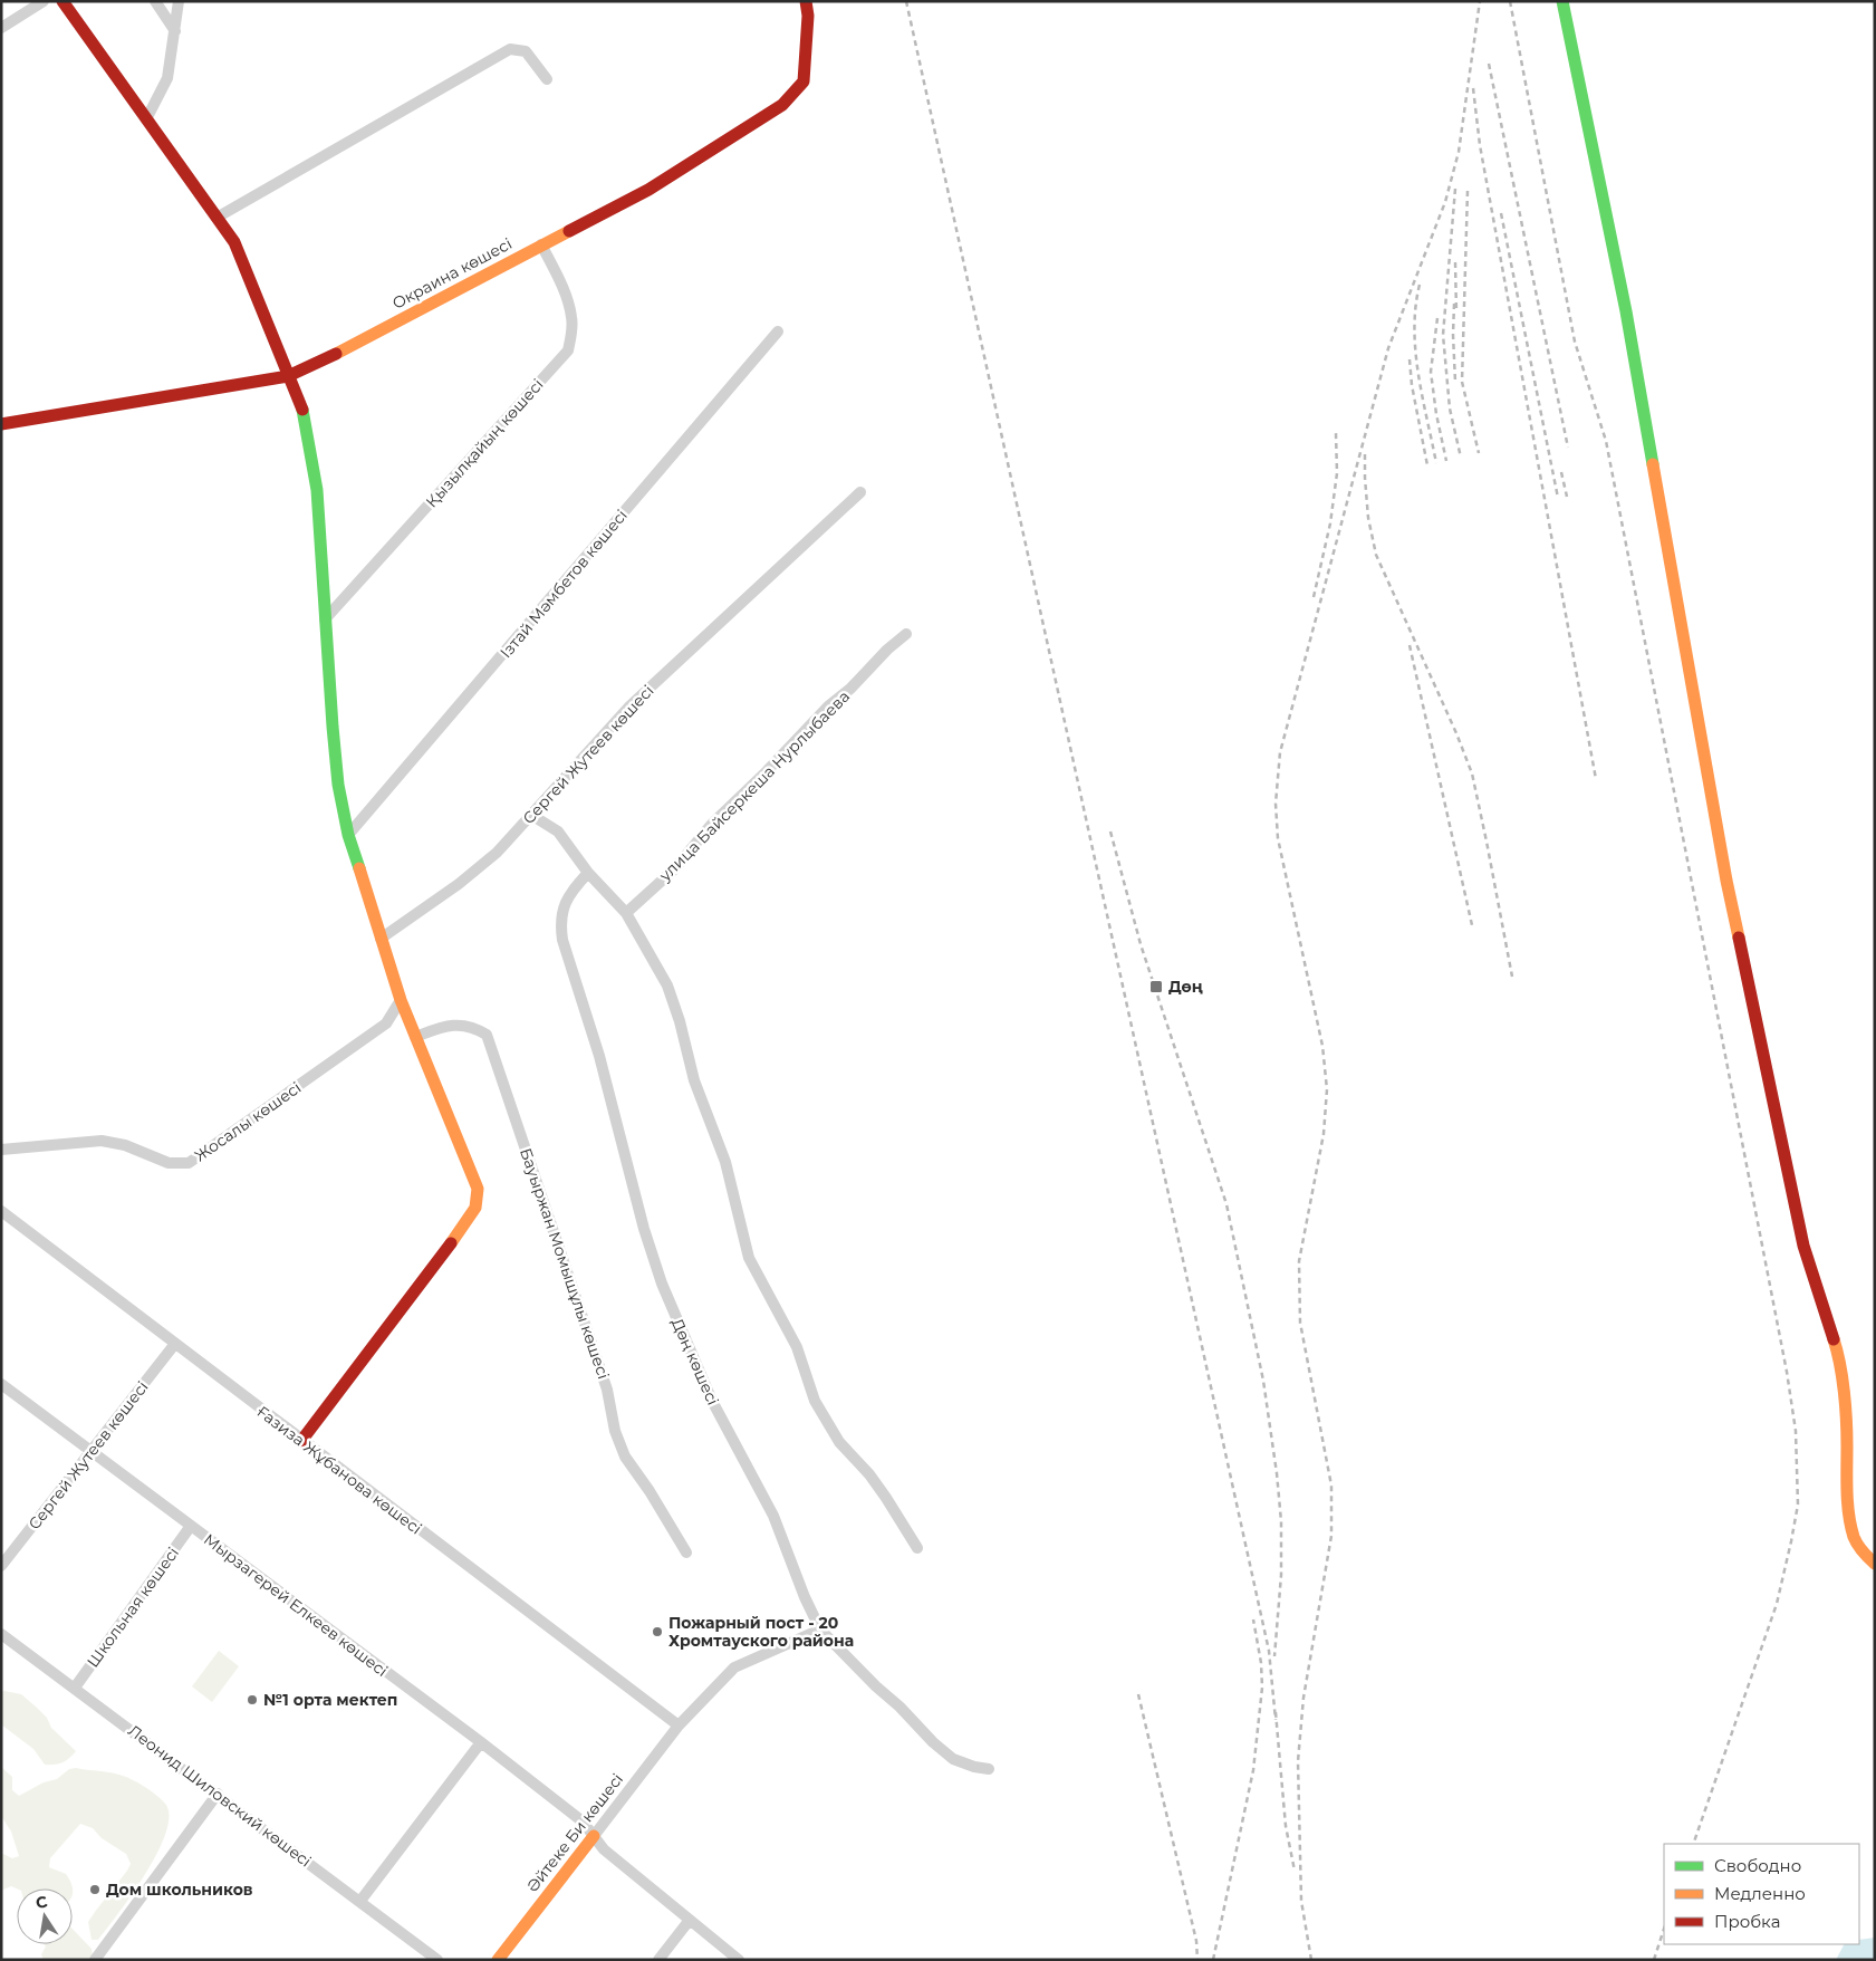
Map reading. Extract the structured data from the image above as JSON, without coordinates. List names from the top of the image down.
{
  "streets": {
    "street": [
      "Окраина көшесі",
      "Қызылқайың көшесі",
      "Ізтай Мәмбетов көшесі",
      "Сергей Жутеев көшесі",
      "улица Байсеркеша Нурлыбаева",
      "Жосалы көшесі",
      "Бауыржан Момышұлы көшесі",
      "Дөң көшесі",
      "Ғазиза Жұбанова көшесі",
      "Мырзагерей Елкеев көшесі",
      "Школьная көшесі",
      "Леонид Шиловский көшесі",
      "Әйтеке Би көшесі"
    ]
  },
  "crossings": [
    ["Окраина көшесі", "Қызылқайың көшесі"],
    ["Сергей Жутеев көшесі", "Ғазиза Жұбанова көшесі"],
    ["Сергей Жутеев көшесі", "Мырзагерей Елкеев көшесі"],
    ["Дөң көшесі", "Әйтеке Би көшесі"],
    ["Ғазиза Жұбанова көшесі", "Әйтеке Би көшесі"],
    ["Мырзагерей Елкеев көшесі", "Школьная көшесі"],
    ["Мырзагерей Елкеев көшесі", "Әйтеке Би көшесі"],
    ["Школьная көшесі", "Леонид Шиловский көшесі"]
  ],
  "places": {
    "transit": ["Дөң"],
    "other": ["Пожарный пост - 20 Хромтауского района", "№1 орта мектеп", "Дом школьников"]
  },
  "legend": ["Свободно", "Медленно", "Пробка"],
  "north": "top"
}
